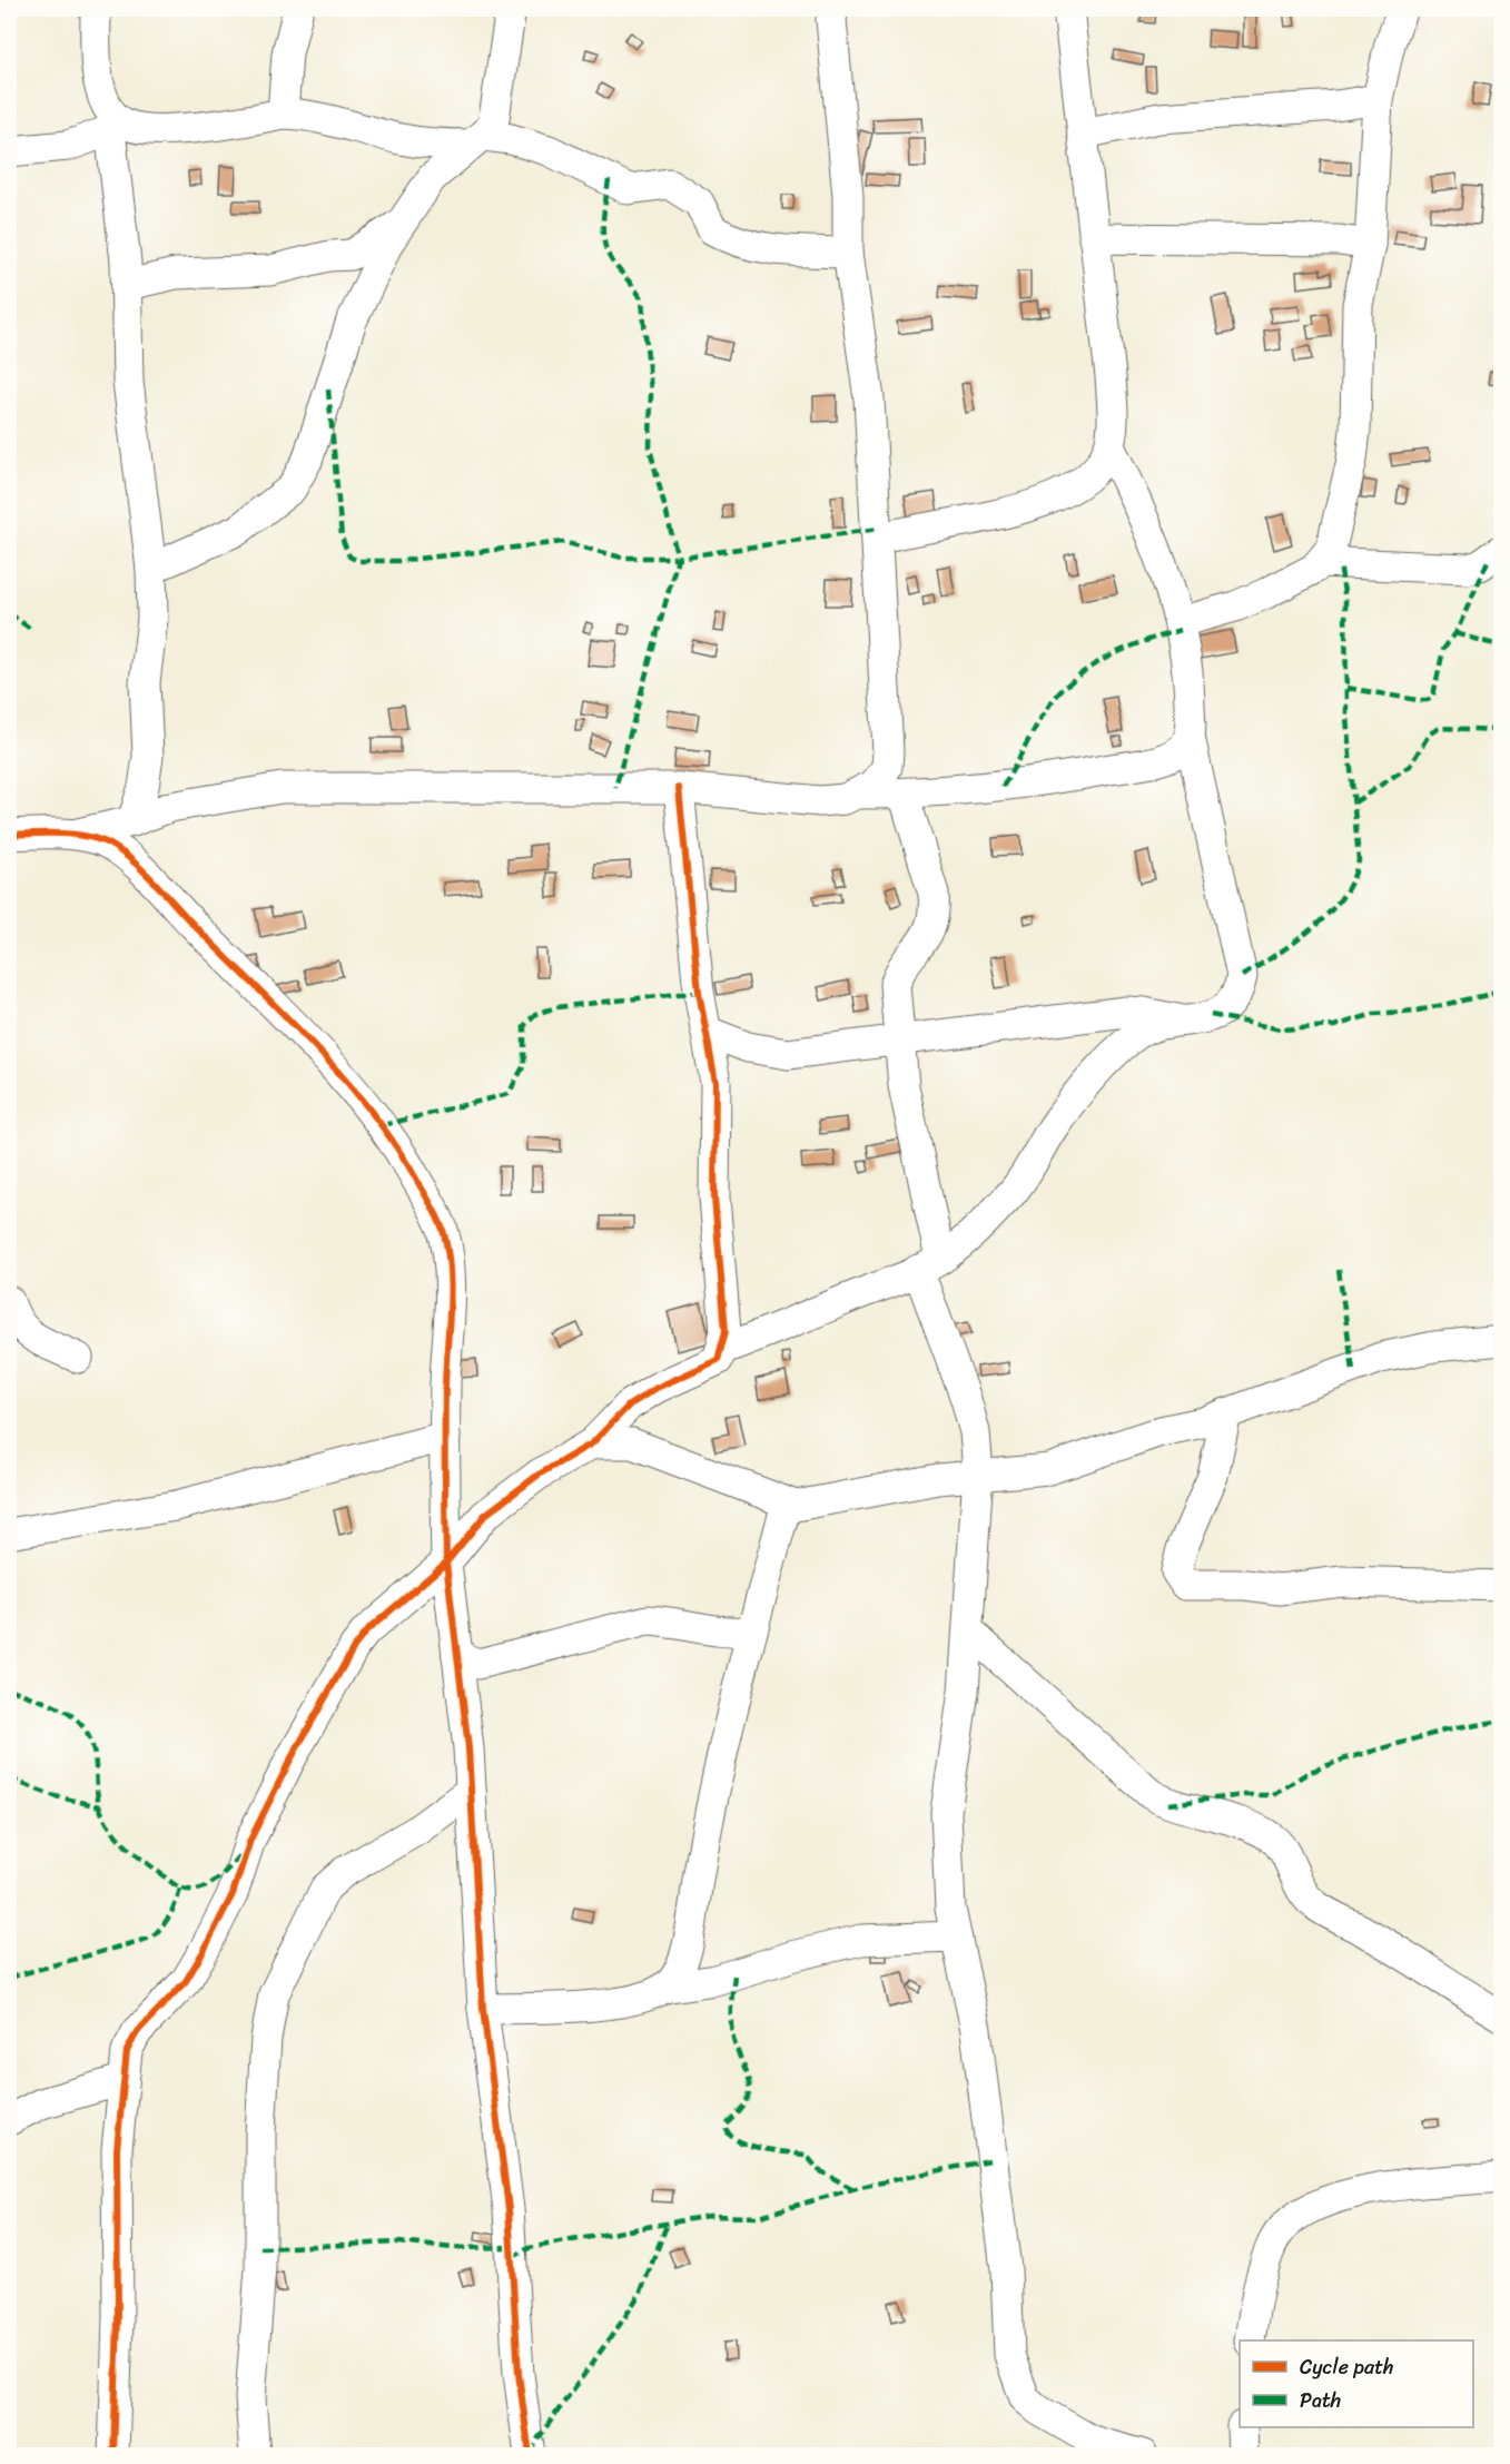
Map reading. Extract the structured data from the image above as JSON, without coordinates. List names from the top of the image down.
{
  "legend": ["Cycle path", "Path"]
}
